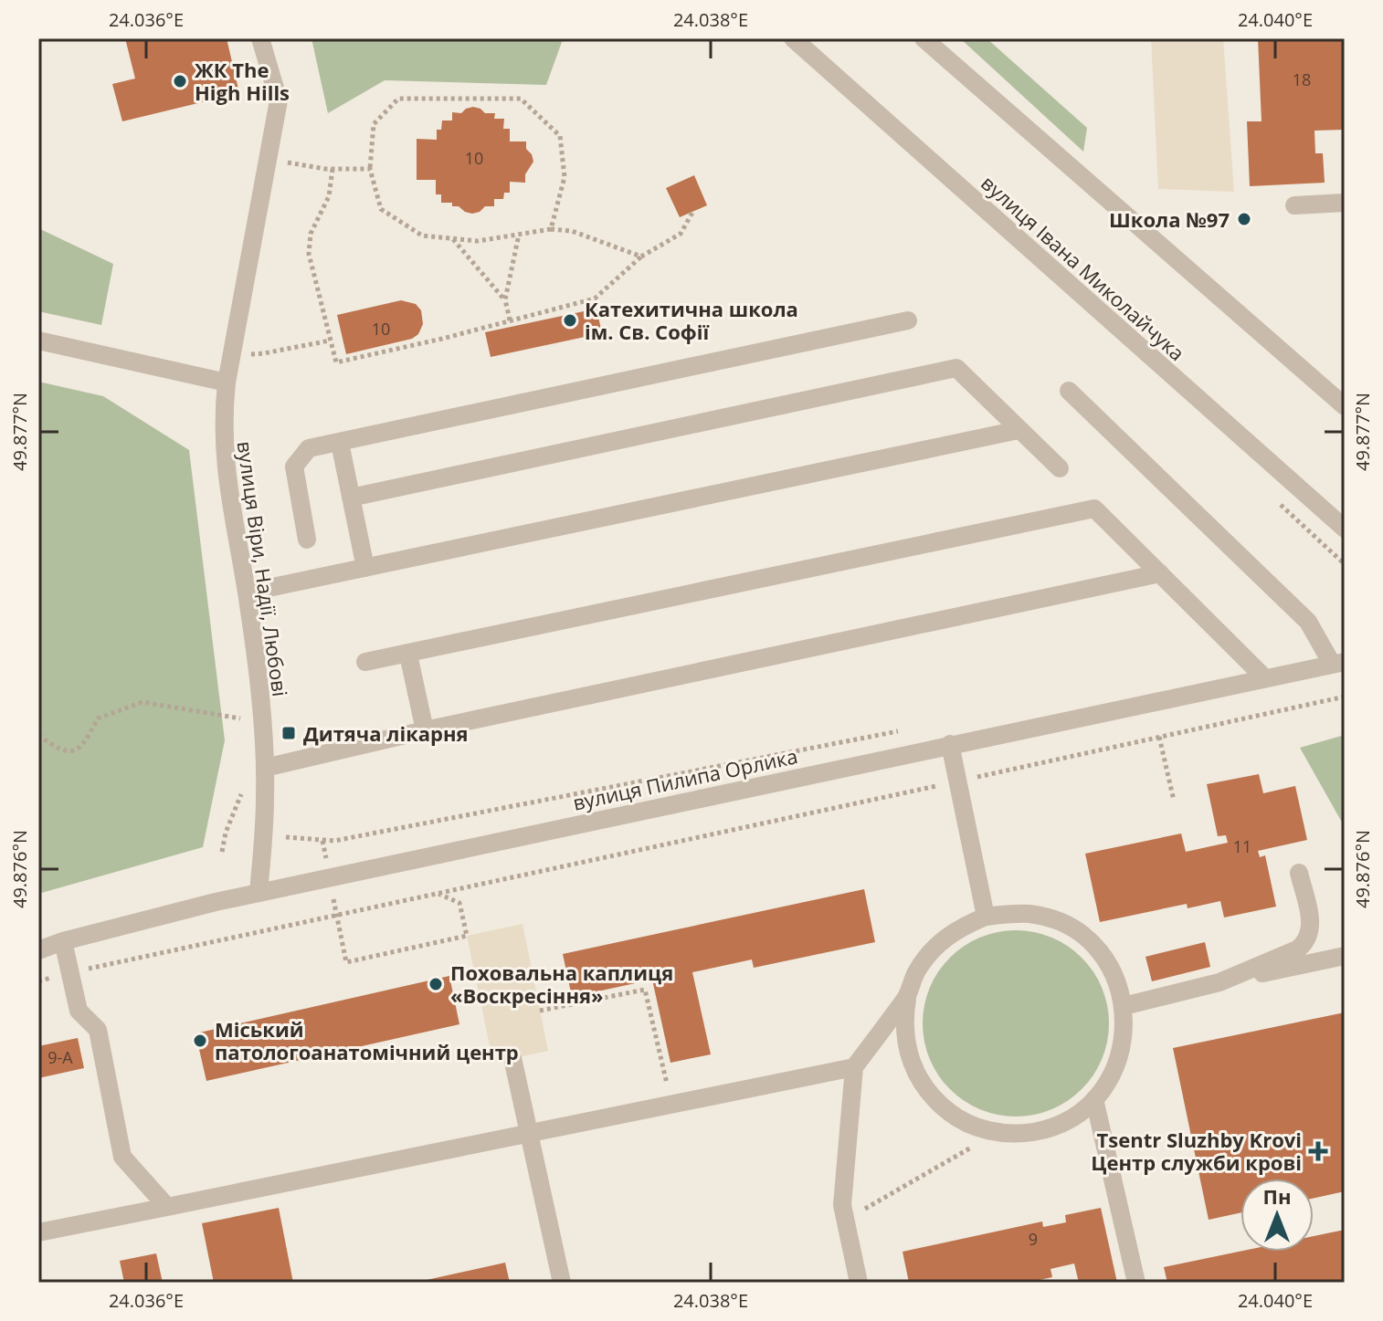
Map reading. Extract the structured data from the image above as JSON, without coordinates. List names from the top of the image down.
{
  "streets": {
    "street": ["вулиця Івана Миколайчука", "вулиця Віри, Надії, Любові", "вулиця Пилипа Орлика"]
  },
  "crossings": [
    ["вулиця Віри, Надії, Любові", "вулиця Пилипа Орлика"]
  ],
  "places": {
    "other": [
      "ЖК The High Hills",
      "Школа №97",
      "Катехитична школа ім. Св. Софії",
      "Поховальна каплиця «Воскресіння»",
      "Міський патологоанатомічний центр"
    ],
    "transit": ["Дитяча лікарня"],
    "health": ["Tsentr Sluzhby Krovi Центр служби крові"]
  },
  "house_numbers": [
    "18",
    "10",
    "10",
    "11",
    "9-А",
    "9"
  ],
  "north": "top",
  "coordinates": [
    "24.036°E",
    "24.038°E",
    "24.040°E",
    "49.877°N",
    "49.876°N"
  ]
}
